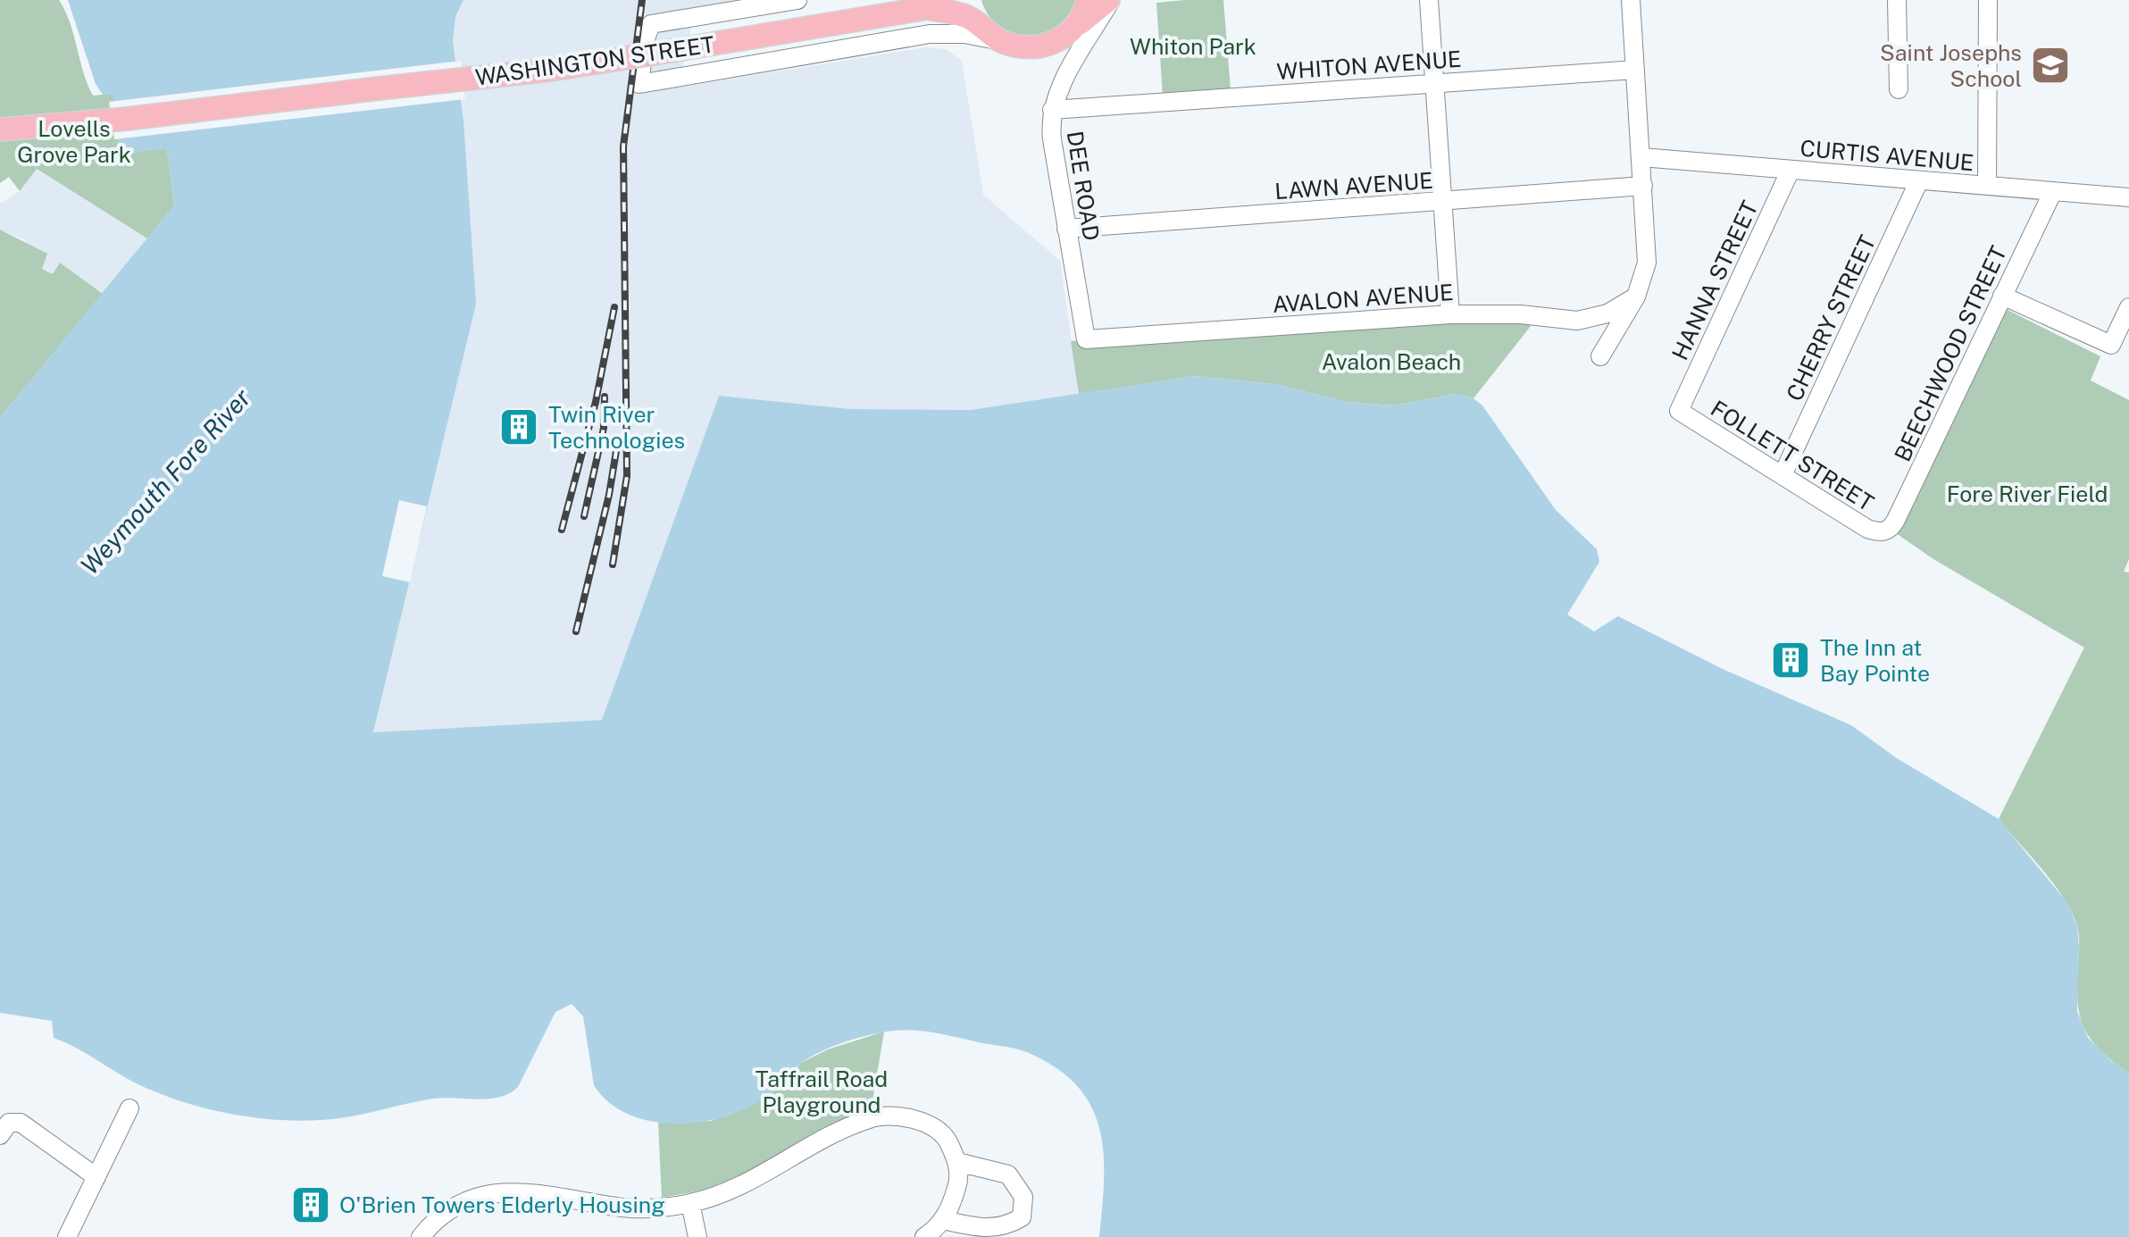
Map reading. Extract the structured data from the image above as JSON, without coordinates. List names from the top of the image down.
{
  "streets": {
    "main road": ["WASHINGTON STREET"],
    "street": [
      "WHITON AVENUE",
      "CURTIS AVENUE",
      "DEE ROAD",
      "LAWN AVENUE",
      "HANNA STREET",
      "AVALON AVENUE",
      "CHERRY STREET",
      "BEECHWOOD STREET",
      "FOLLETT STREET"
    ]
  },
  "crossings": [
    ["WHITON AVENUE", "DEE ROAD"],
    ["CURTIS AVENUE", "HANNA STREET"],
    ["CURTIS AVENUE", "CHERRY STREET"],
    ["CURTIS AVENUE", "BEECHWOOD STREET"],
    ["DEE ROAD", "LAWN AVENUE"],
    ["DEE ROAD", "AVALON AVENUE"],
    ["HANNA STREET", "FOLLETT STREET"],
    ["CHERRY STREET", "FOLLETT STREET"],
    ["BEECHWOOD STREET", "FOLLETT STREET"]
  ],
  "water": ["Weymouth Fore River"],
  "parks": [
    "Whiton Park",
    "Lovells Grove Park",
    "Avalon Beach",
    "Fore River Field",
    "Taffrail Road Playground"
  ],
  "places": {
    "school or university": ["Saint Josephs School"],
    "building": ["Twin River Technologies", "The Inn at Bay Pointe", "O'Brien Towers Elderly Housing"]
  }
}
